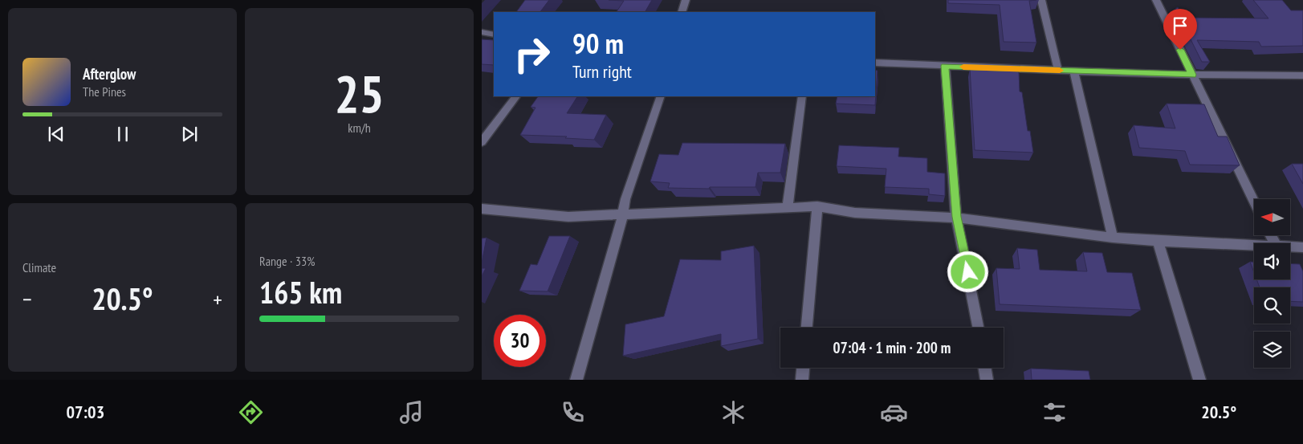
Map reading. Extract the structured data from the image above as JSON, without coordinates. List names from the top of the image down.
{
  "north": "left",
  "page": {
    "tile": [
      ["25", "km/h"],
      "Climate",
      ["Range · 33%", "165 km"]
    ],
    "turn": ["90 m", "Turn right"],
    "song": ["Afterglow", "The Pines"],
    "heat": ["−", "20.5°", "+"],
    "limit": "30",
    "trip": "07:04 · 1 min · 200 m",
    "tabs": ["07:03", "20.5°"]
  }
}
